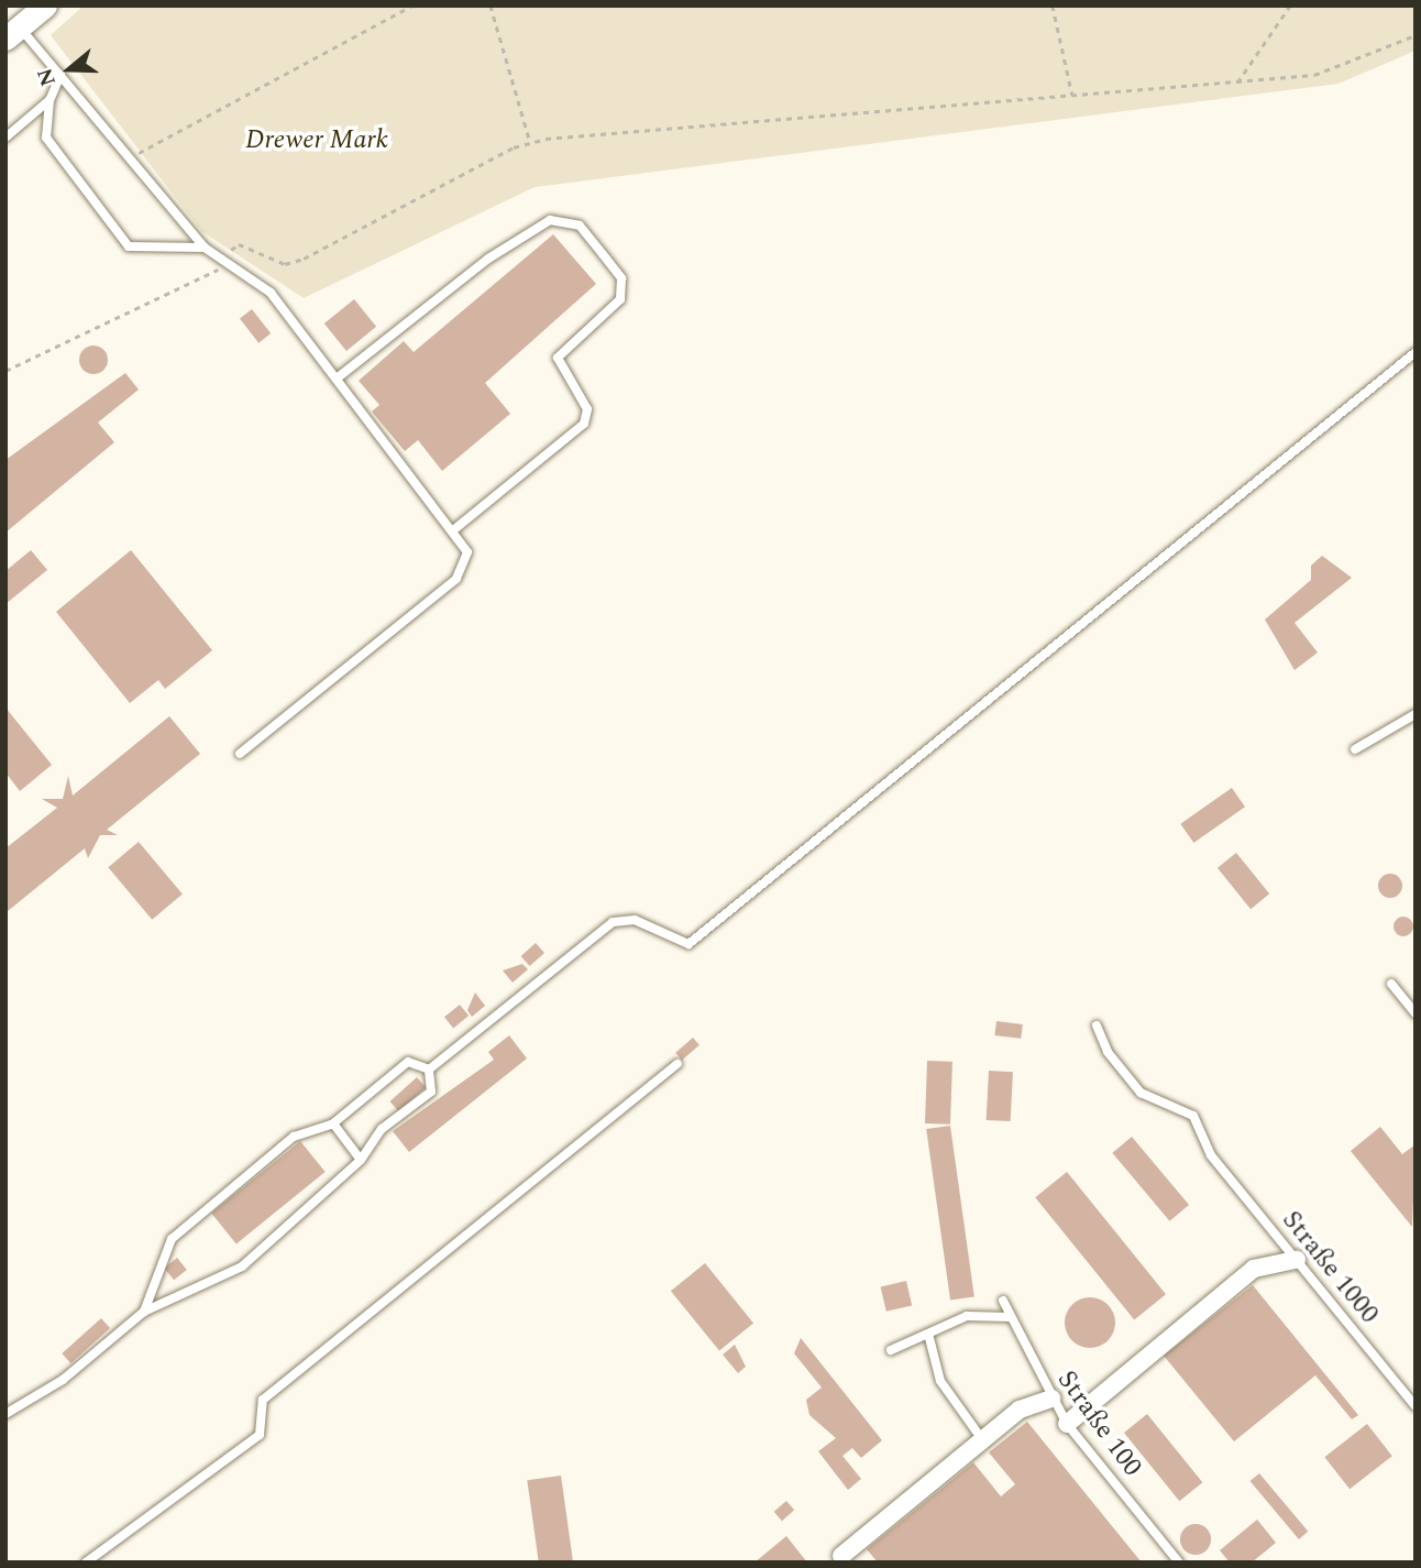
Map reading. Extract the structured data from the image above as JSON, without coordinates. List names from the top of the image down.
{
  "streets": {
    "lane": ["Straße 1000", "Straße 100"]
  },
  "parks": ["Drewer Mark"],
  "north": "left"
}
